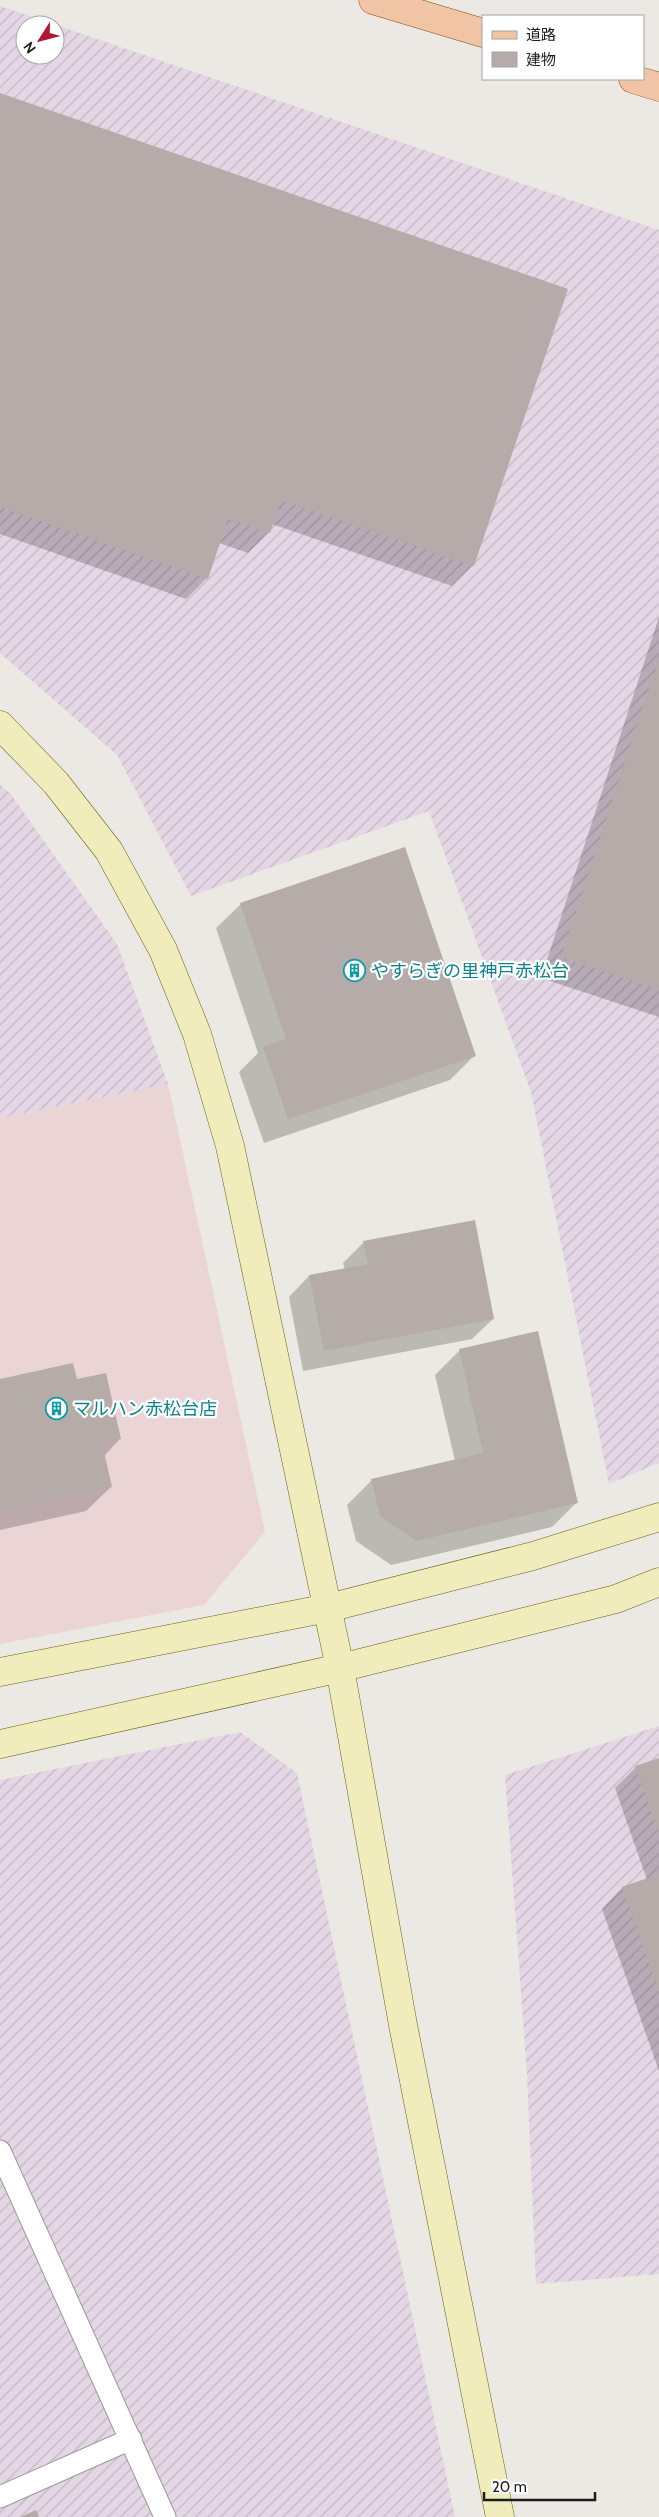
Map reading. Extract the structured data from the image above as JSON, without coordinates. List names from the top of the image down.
{
  "places": {
    "building": ["やすらぎの里神戸赤松台", "マルハン赤松台店"]
  },
  "legend": ["道路", "建物"],
  "scale_bar": "20 m",
  "north": "bottom left"
}
